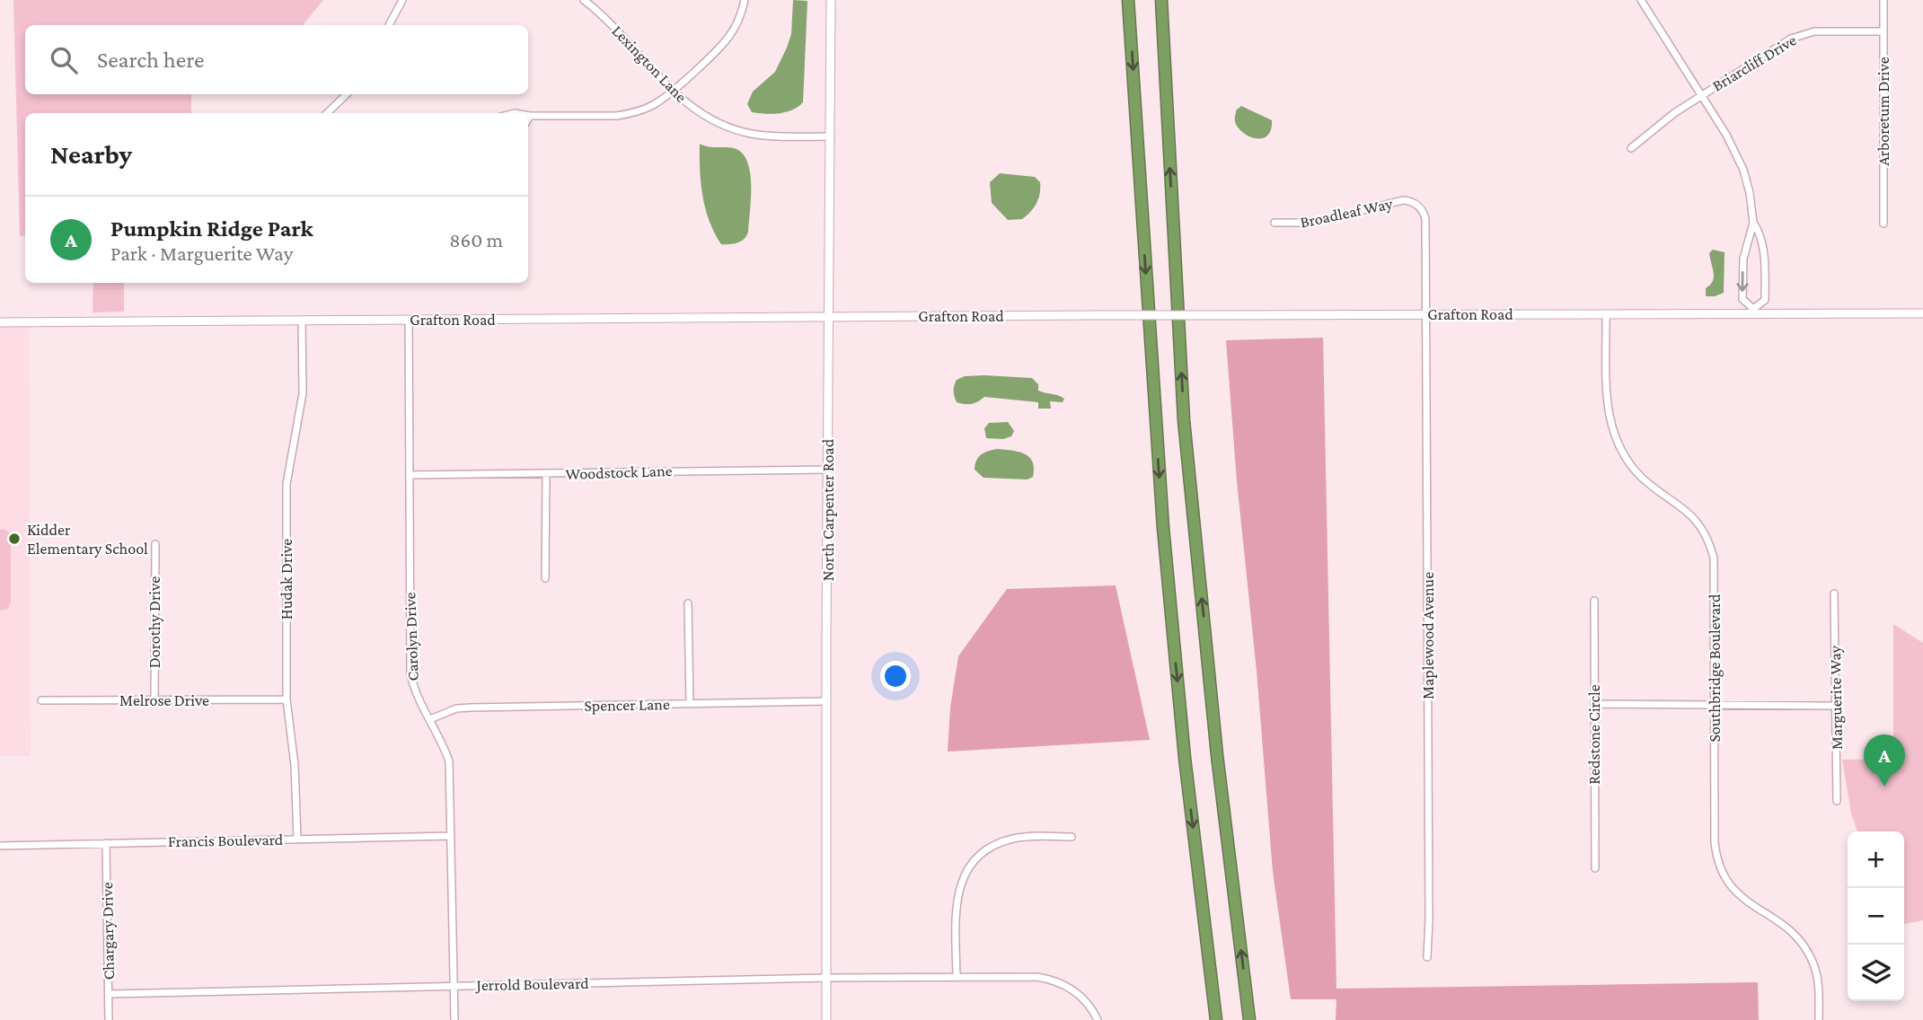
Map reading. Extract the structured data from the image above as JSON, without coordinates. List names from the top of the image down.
{
  "streets": {
    "street": [
      "Briarcliff Drive",
      "Lexington Lane",
      "Arboretum Drive",
      "Broadleaf Way",
      "Grafton Road",
      "Woodstock Lane",
      "North Carpenter Road",
      "Hudak Drive",
      "Dorothy Drive",
      "Maplewood Avenue",
      "Carolyn Drive",
      "Southbridge Boulevard",
      "Marguerite Way",
      "Melrose Drive",
      "Spencer Lane",
      "Redstone Circle",
      "Francis Boulevard",
      "Chargary Drive",
      "Jerrold Boulevard"
    ]
  },
  "crossings": [
    ["Briarcliff Drive", "Arboretum Drive"],
    ["Lexington Lane", "North Carpenter Road"],
    ["Broadleaf Way", "Grafton Road"],
    ["Broadleaf Way", "Maplewood Avenue"],
    ["Grafton Road", "North Carpenter Road"],
    ["Grafton Road", "Hudak Drive"],
    ["Grafton Road", "Maplewood Avenue"],
    ["Grafton Road", "Carolyn Drive"],
    ["Grafton Road", "Southbridge Boulevard"],
    ["Woodstock Lane", "North Carpenter Road"],
    ["Woodstock Lane", "Carolyn Drive"],
    ["North Carpenter Road", "Spencer Lane"],
    ["North Carpenter Road", "Jerrold Boulevard"],
    ["Hudak Drive", "Melrose Drive"],
    ["Hudak Drive", "Francis Boulevard"],
    ["Dorothy Drive", "Melrose Drive"],
    ["Carolyn Drive", "Spencer Lane"],
    ["Carolyn Drive", "Francis Boulevard"],
    ["Carolyn Drive", "Jerrold Boulevard"],
    ["Francis Boulevard", "Chargary Drive"],
    ["Chargary Drive", "Jerrold Boulevard"]
  ],
  "places": ["Kidder Elementary School"],
  "page": {
    "search": "Search here",
    "heading": "Nearby",
    "list": [
      {
        "mark": "A",
        "name": "Pumpkin Ridge Park",
        "note": "Park · Marguerite Way",
        "value": "860 m"
      }
    ],
    "pins": "A",
    "map_buttons": ["+", "−"]
  }
}
